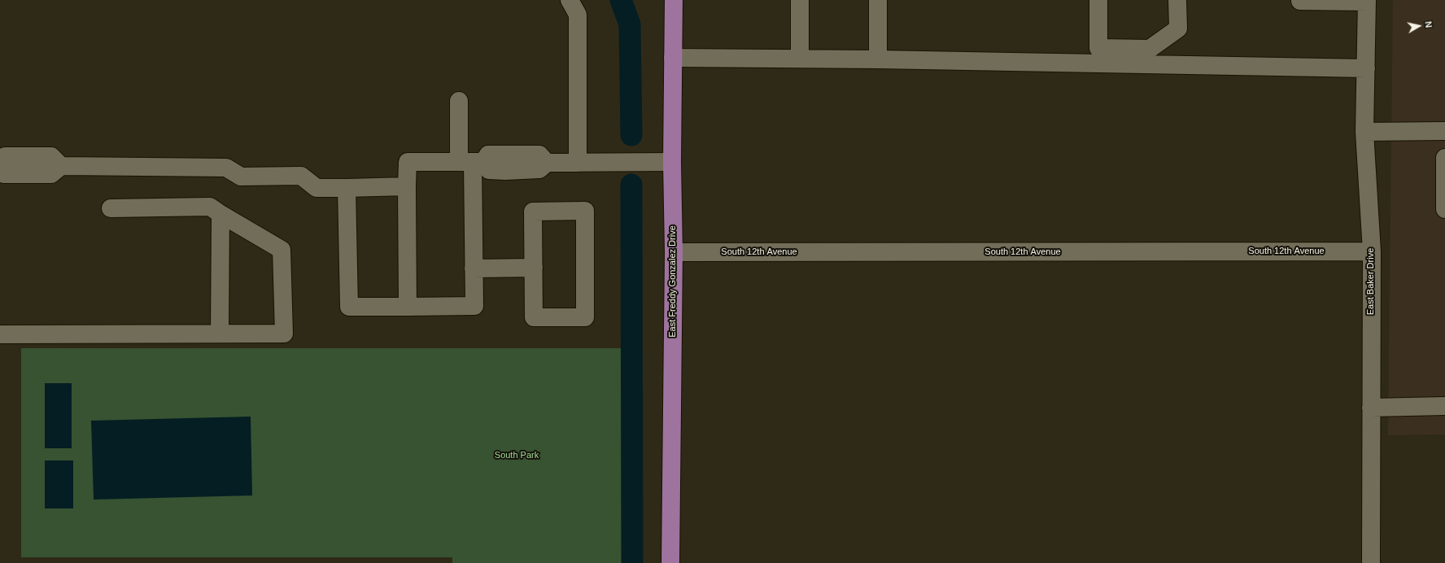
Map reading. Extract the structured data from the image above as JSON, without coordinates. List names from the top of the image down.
{
  "streets": {
    "main road": ["East Freddy Gonzalez Drive"],
    "street": ["South 12th Avenue", "East Baker Drive"]
  },
  "crossings": [
    ["South 12th Avenue", "East Freddy Gonzalez Drive"],
    ["South 12th Avenue", "East Baker Drive"]
  ],
  "parks": ["South Park"],
  "north": "right"
}
